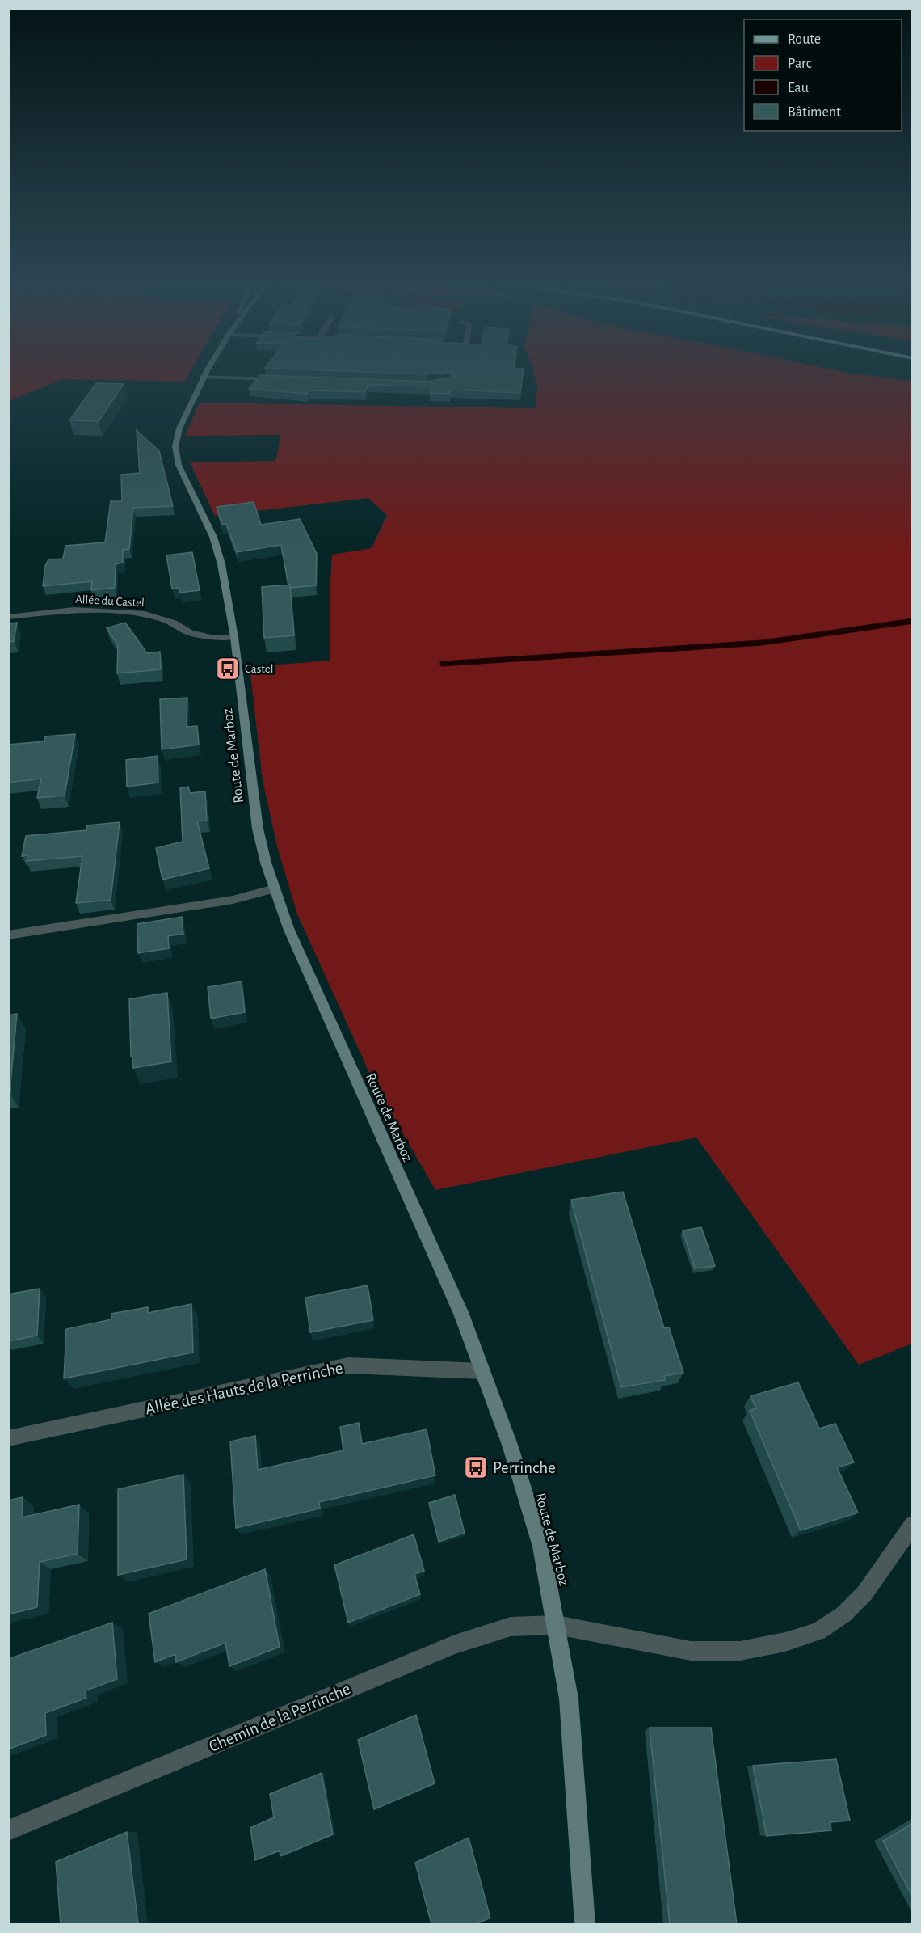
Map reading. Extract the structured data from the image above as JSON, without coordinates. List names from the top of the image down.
{
  "streets": {
    "main road": ["Route de Marboz"],
    "street": ["Allée du Castel", "Allée des Hauts de la Perrinche", "Chemin de la Perrinche"]
  },
  "crossings": [
    ["Allée du Castel", "Route de Marboz"],
    ["Route de Marboz", "Allée des Hauts de la Perrinche"],
    ["Route de Marboz", "Chemin de la Perrinche"]
  ],
  "places": {
    "bus stop": ["Castel", "Perrinche"]
  },
  "legend": [
    "Route",
    "Parc",
    "Eau",
    "Bâtiment"
  ]
}
